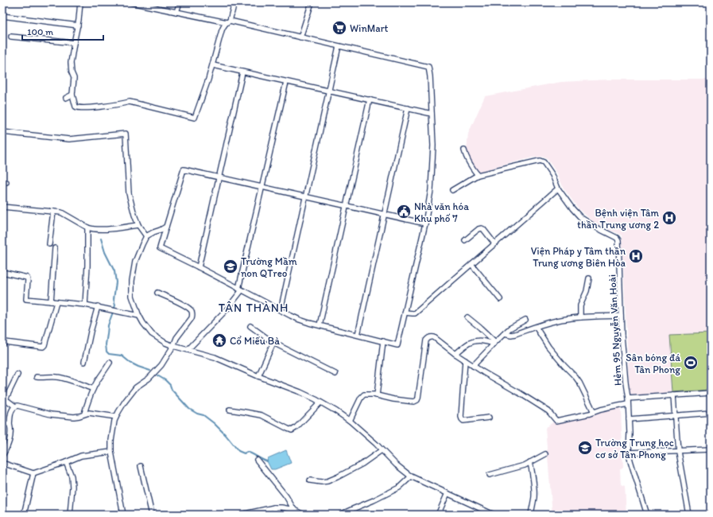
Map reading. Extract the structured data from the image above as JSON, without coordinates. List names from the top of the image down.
{
  "streets": {
    "street": ["Hẻm 95 Nguyễn Văn Hoài"]
  },
  "districts": ["TÂN THÀNH"],
  "places": {
    "supermarket": ["WinMart"],
    "public building": ["Nhà văn hóa Khu phố 7"],
    "hospital": ["Bệnh viện Tâm thần Trung ương 2", "Viện Pháp y Tâm thần Trung ương Biên Hòa"],
    "school or university": ["Trường Mầm non QTreo", "Trường Trung học cơ sở Tân Phong"],
    "temple": ["Cổ Miếu Bà"],
    "sports": ["Sân bóng đá Tân Phong"]
  },
  "scale_bar": "100 m"
}
